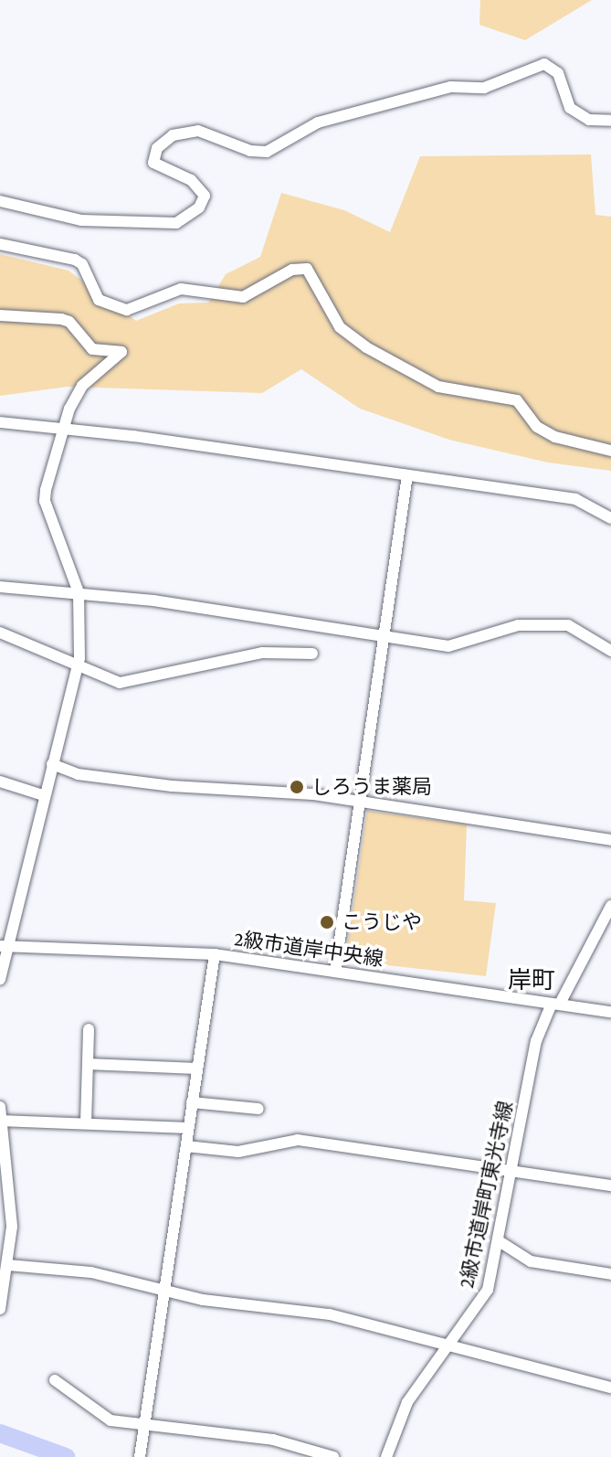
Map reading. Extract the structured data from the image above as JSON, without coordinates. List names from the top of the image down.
{
  "streets": {
    "street": ["2級市道岸中央線", "2級市道岸町東光寺線"]
  },
  "crossings": [
    ["2級市道岸中央線", "2級市道岸町東光寺線"]
  ],
  "districts": ["岸町"],
  "places": ["しろうま薬局", "こうじや"]
}
